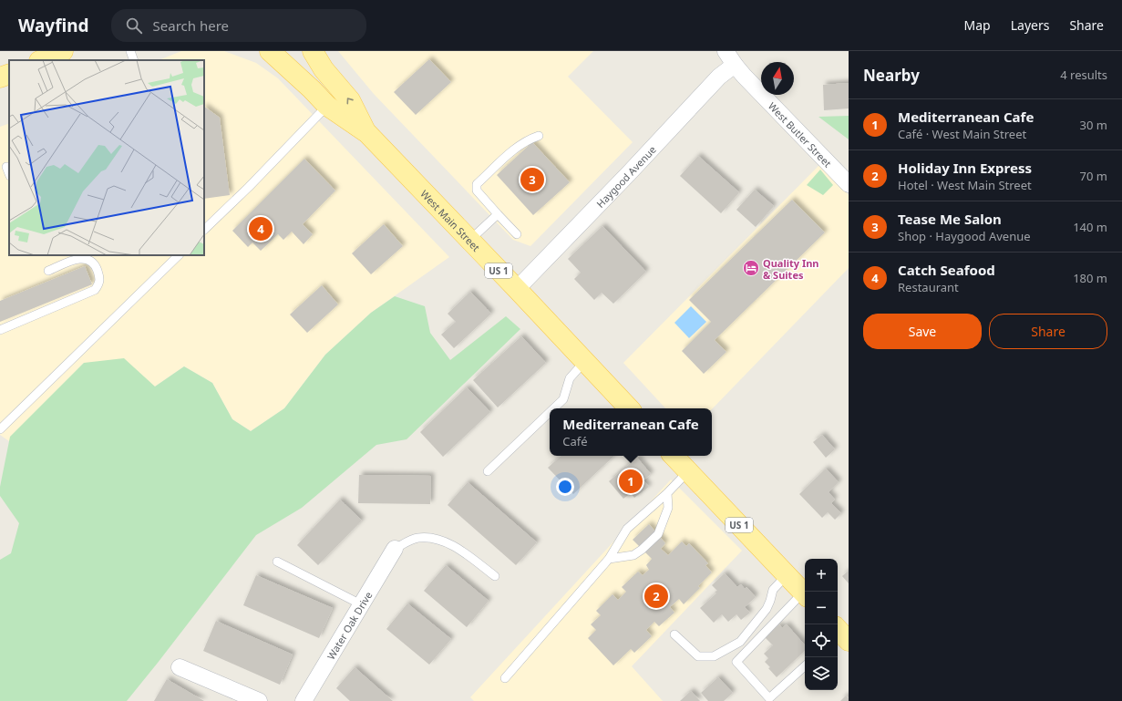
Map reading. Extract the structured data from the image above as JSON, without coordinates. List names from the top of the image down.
{
  "streets": {
    "main road": ["West Main Street", "US 1"],
    "street": ["West Butler Street", "Haygood Avenue", "Water Oak Drive"]
  },
  "crossings": [
    ["West Butler Street", "Haygood Avenue"],
    ["Haygood Avenue", "West Main Street"],
    ["West Main Street", "US 1"]
  ],
  "places": {
    "hotel": ["Quality Inn & Suites"]
  },
  "north": "top",
  "page": {
    "header": "Wayfind",
    "search": "Search here",
    "nav": ["Map", "Layers", "Share"],
    "heading": ["Nearby", "4 results"],
    "list": [
      {
        "mark": "1",
        "name": "Mediterranean Cafe",
        "note": "Café · West Main Street",
        "value": "30 m"
      },
      {
        "mark": "2",
        "name": "Holiday Inn Express",
        "note": "Hotel · West Main Street",
        "value": "70 m"
      },
      {
        "mark": "3",
        "name": "Tease Me Salon",
        "note": "Shop · Haygood Avenue",
        "value": "140 m"
      },
      {
        "mark": "4",
        "name": "Catch Seafood",
        "note": "Restaurant",
        "value": "180 m"
      }
    ],
    "pins": [
      "3",
      "4",
      "1",
      "2"
    ],
    "buttons": ["Save", "Share"],
    "popup": ["Mediterranean Cafe", "Café"],
    "map_buttons": ["+", "−"]
  }
}
